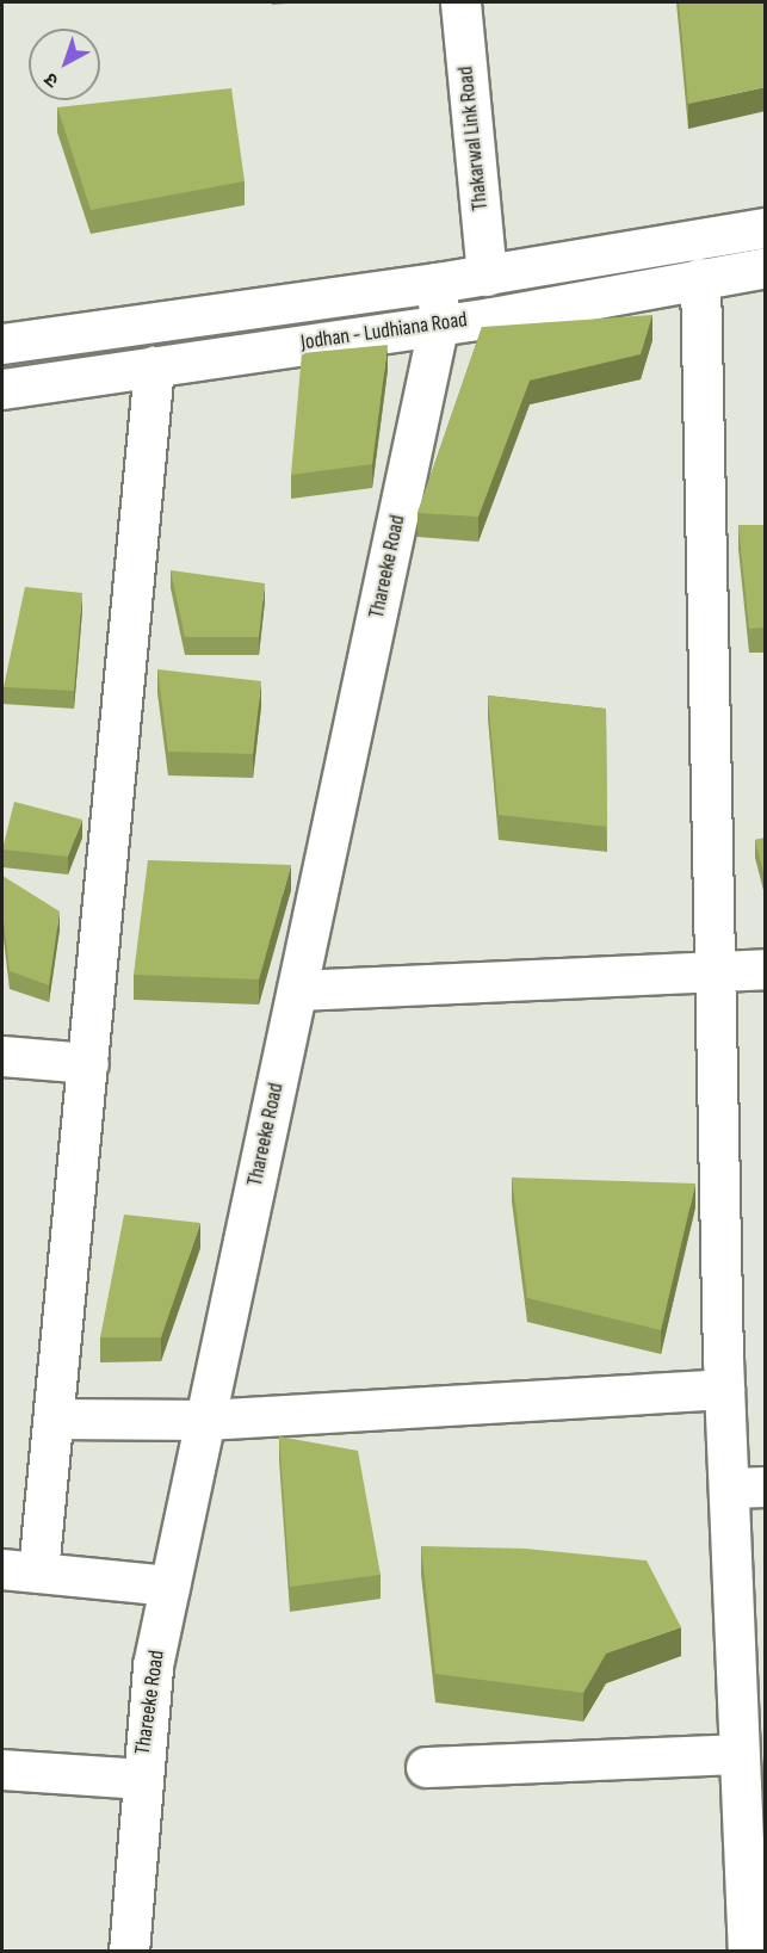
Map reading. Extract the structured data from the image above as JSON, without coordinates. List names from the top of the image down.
{
  "streets": {
    "street": ["Thakarwal Link Road", "Jodhan - Ludhiana Road", "Thareeke Road"]
  },
  "crossings": [
    ["Thakarwal Link Road", "Jodhan - Ludhiana Road"],
    ["Jodhan - Ludhiana Road", "Thareeke Road"]
  ],
  "north": "bottom left"
}
